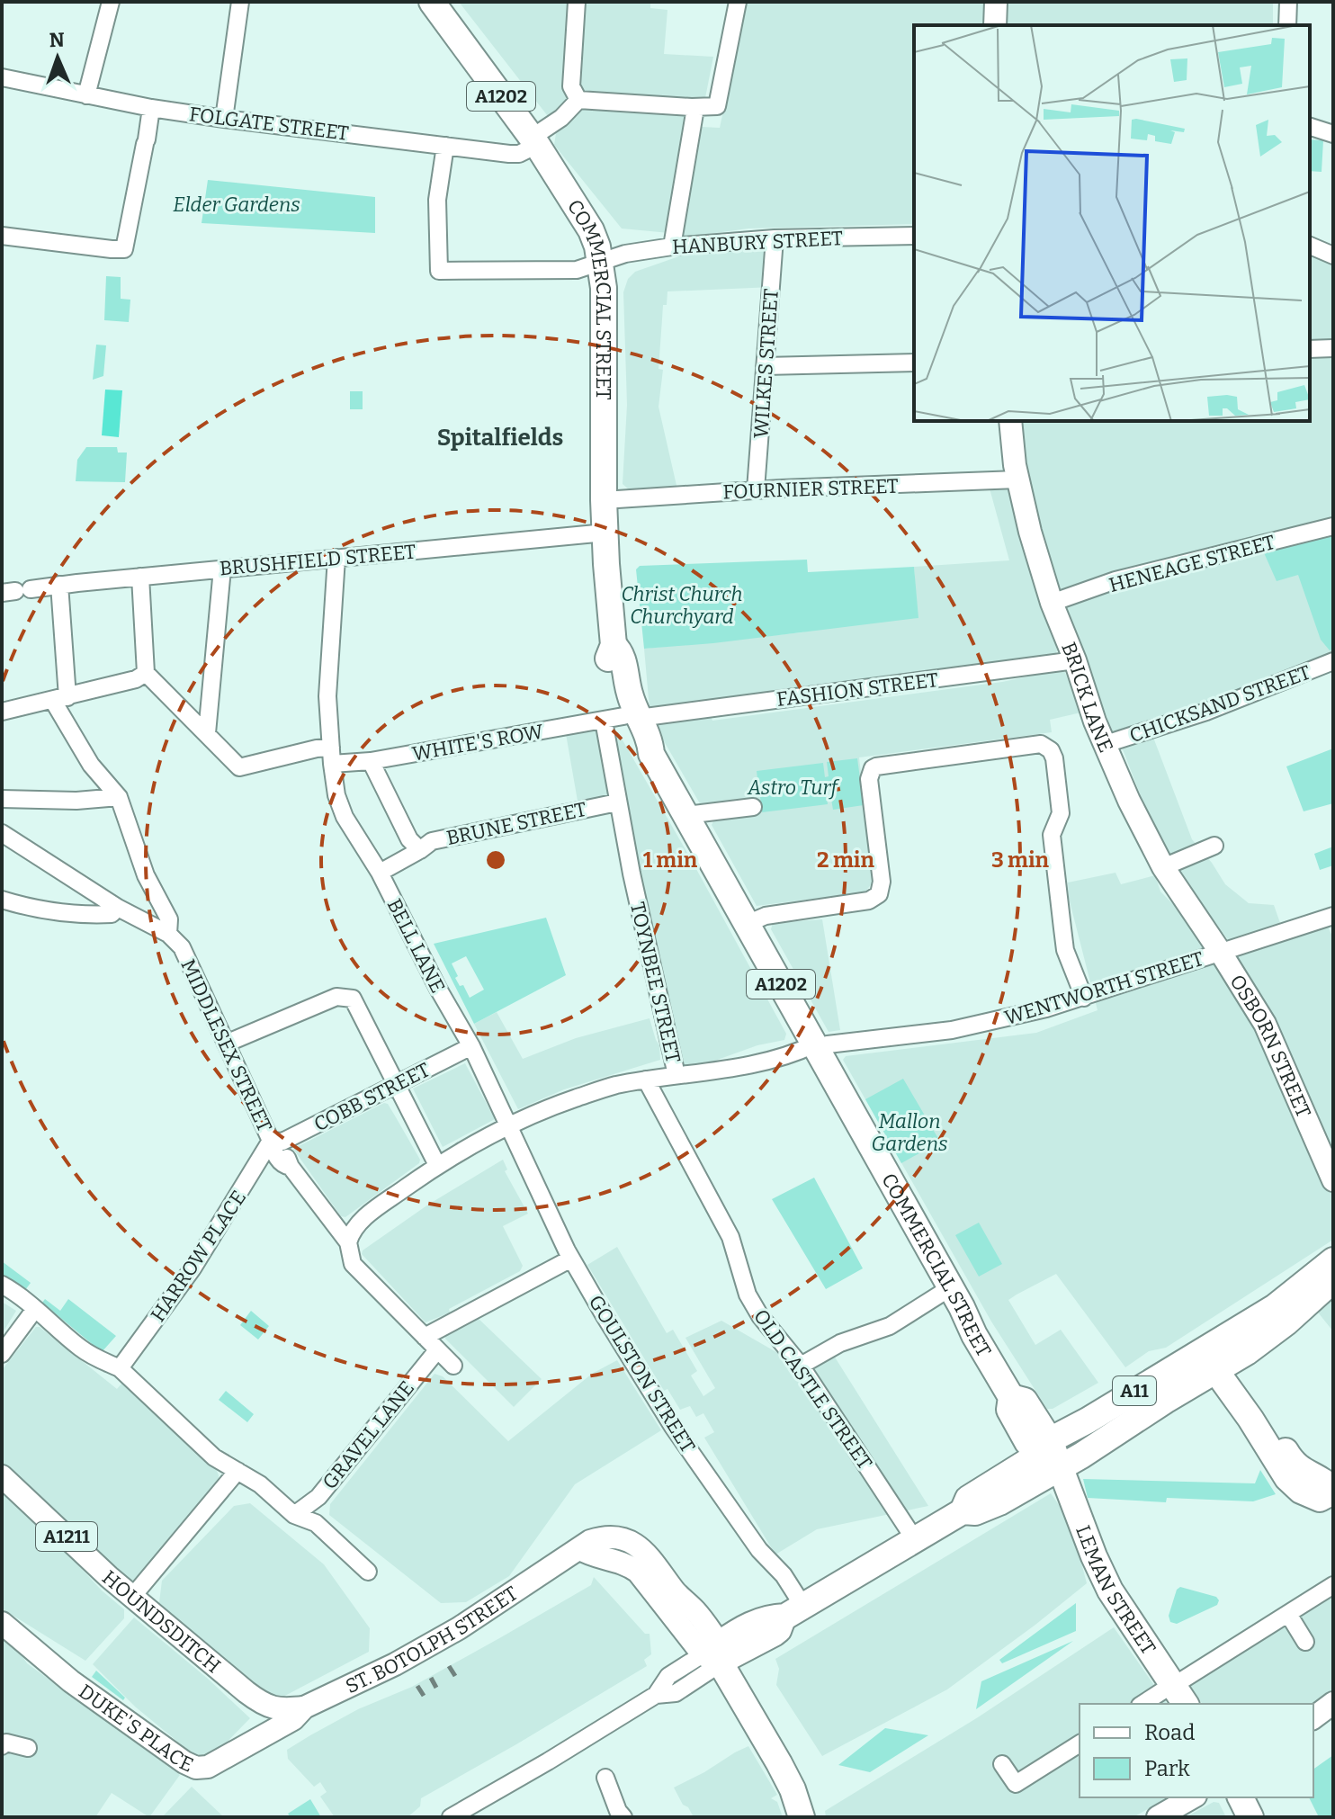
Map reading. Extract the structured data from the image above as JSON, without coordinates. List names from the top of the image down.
{
  "streets": {
    "highway": [
      "A1202",
      "COMMERCIAL STREET",
      "A11",
      "LEMAN STREET"
    ],
    "main road": [
      "BRICK LANE",
      "OSBORN STREET",
      "A1211",
      "HOUNDSDITCH",
      "ST. BOTOLPH STREET",
      "DUKE'S PLACE"
    ],
    "street": [
      "FOLGATE STREET",
      "HANBURY STREET",
      "WILKES STREET",
      "FOURNIER STREET",
      "BRUSHFIELD STREET",
      "HENEAGE STREET",
      "FASHION STREET",
      "CHICKSAND STREET",
      "WHITE'S ROW",
      "BRUNE STREET",
      "BELL LANE",
      "TOYNBEE STREET",
      "WENTWORTH STREET",
      "MIDDLESEX STREET",
      "COBB STREET",
      "HARROW PLACE",
      "GOULSTON STREET",
      "OLD CASTLE STREET",
      "GRAVEL LANE"
    ]
  },
  "crossings": [
    ["FOLGATE STREET", "HANBURY STREET"],
    ["FOLGATE STREET", "COMMERCIAL STREET"],
    ["HANBURY STREET", "COMMERCIAL STREET"],
    ["HANBURY STREET", "WILKES STREET"],
    ["COMMERCIAL STREET", "FOURNIER STREET"],
    ["COMMERCIAL STREET", "BRUSHFIELD STREET"],
    ["COMMERCIAL STREET", "FASHION STREET"],
    ["COMMERCIAL STREET", "WHITE'S ROW"],
    ["COMMERCIAL STREET", "TOYNBEE STREET"],
    ["COMMERCIAL STREET", "WENTWORTH STREET"],
    ["COMMERCIAL STREET", "A11"],
    ["COMMERCIAL STREET", "LEMAN STREET"],
    ["WILKES STREET", "FOURNIER STREET"],
    ["FOURNIER STREET", "BRICK LANE"],
    ["BRUSHFIELD STREET", "BELL LANE"],
    ["HENEAGE STREET", "BRICK LANE"],
    ["FASHION STREET", "BRICK LANE"],
    ["FASHION STREET", "WHITE'S ROW"],
    ["FASHION STREET", "TOYNBEE STREET"],
    ["BRICK LANE", "CHICKSAND STREET"],
    ["BRICK LANE", "WENTWORTH STREET"],
    ["BRICK LANE", "OSBORN STREET"],
    ["WHITE'S ROW", "BELL LANE"],
    ["WHITE'S ROW", "TOYNBEE STREET"],
    ["BRUNE STREET", "BELL LANE"],
    ["BRUNE STREET", "TOYNBEE STREET"],
    ["BELL LANE", "WENTWORTH STREET"],
    ["BELL LANE", "COBB STREET"],
    ["BELL LANE", "GOULSTON STREET"],
    ["TOYNBEE STREET", "WENTWORTH STREET"],
    ["WENTWORTH STREET", "MIDDLESEX STREET"],
    ["WENTWORTH STREET", "OSBORN STREET"],
    ["WENTWORTH STREET", "GOULSTON STREET"],
    ["WENTWORTH STREET", "OLD CASTLE STREET"],
    ["MIDDLESEX STREET", "COBB STREET"],
    ["MIDDLESEX STREET", "HARROW PLACE"],
    ["MIDDLESEX STREET", "GRAVEL LANE"],
    ["COBB STREET", "HARROW PLACE"],
    ["GOULSTON STREET", "A11"],
    ["OLD CASTLE STREET", "A11"],
    ["A11", "LEMAN STREET"],
    ["A11", "ST. BOTOLPH STREET"],
    ["HOUNDSDITCH", "ST. BOTOLPH STREET"],
    ["ST. BOTOLPH STREET", "DUKE'S PLACE"]
  ],
  "districts": ["Spitalfields"],
  "parks": [
    "Elder Gardens",
    "Christ Church Churchyard",
    "Astro Turf",
    "Mallon Gardens"
  ],
  "legend": ["Road", "Park"],
  "north": "top",
  "rings": ["1 min", "2 min", "3 min"]
}
